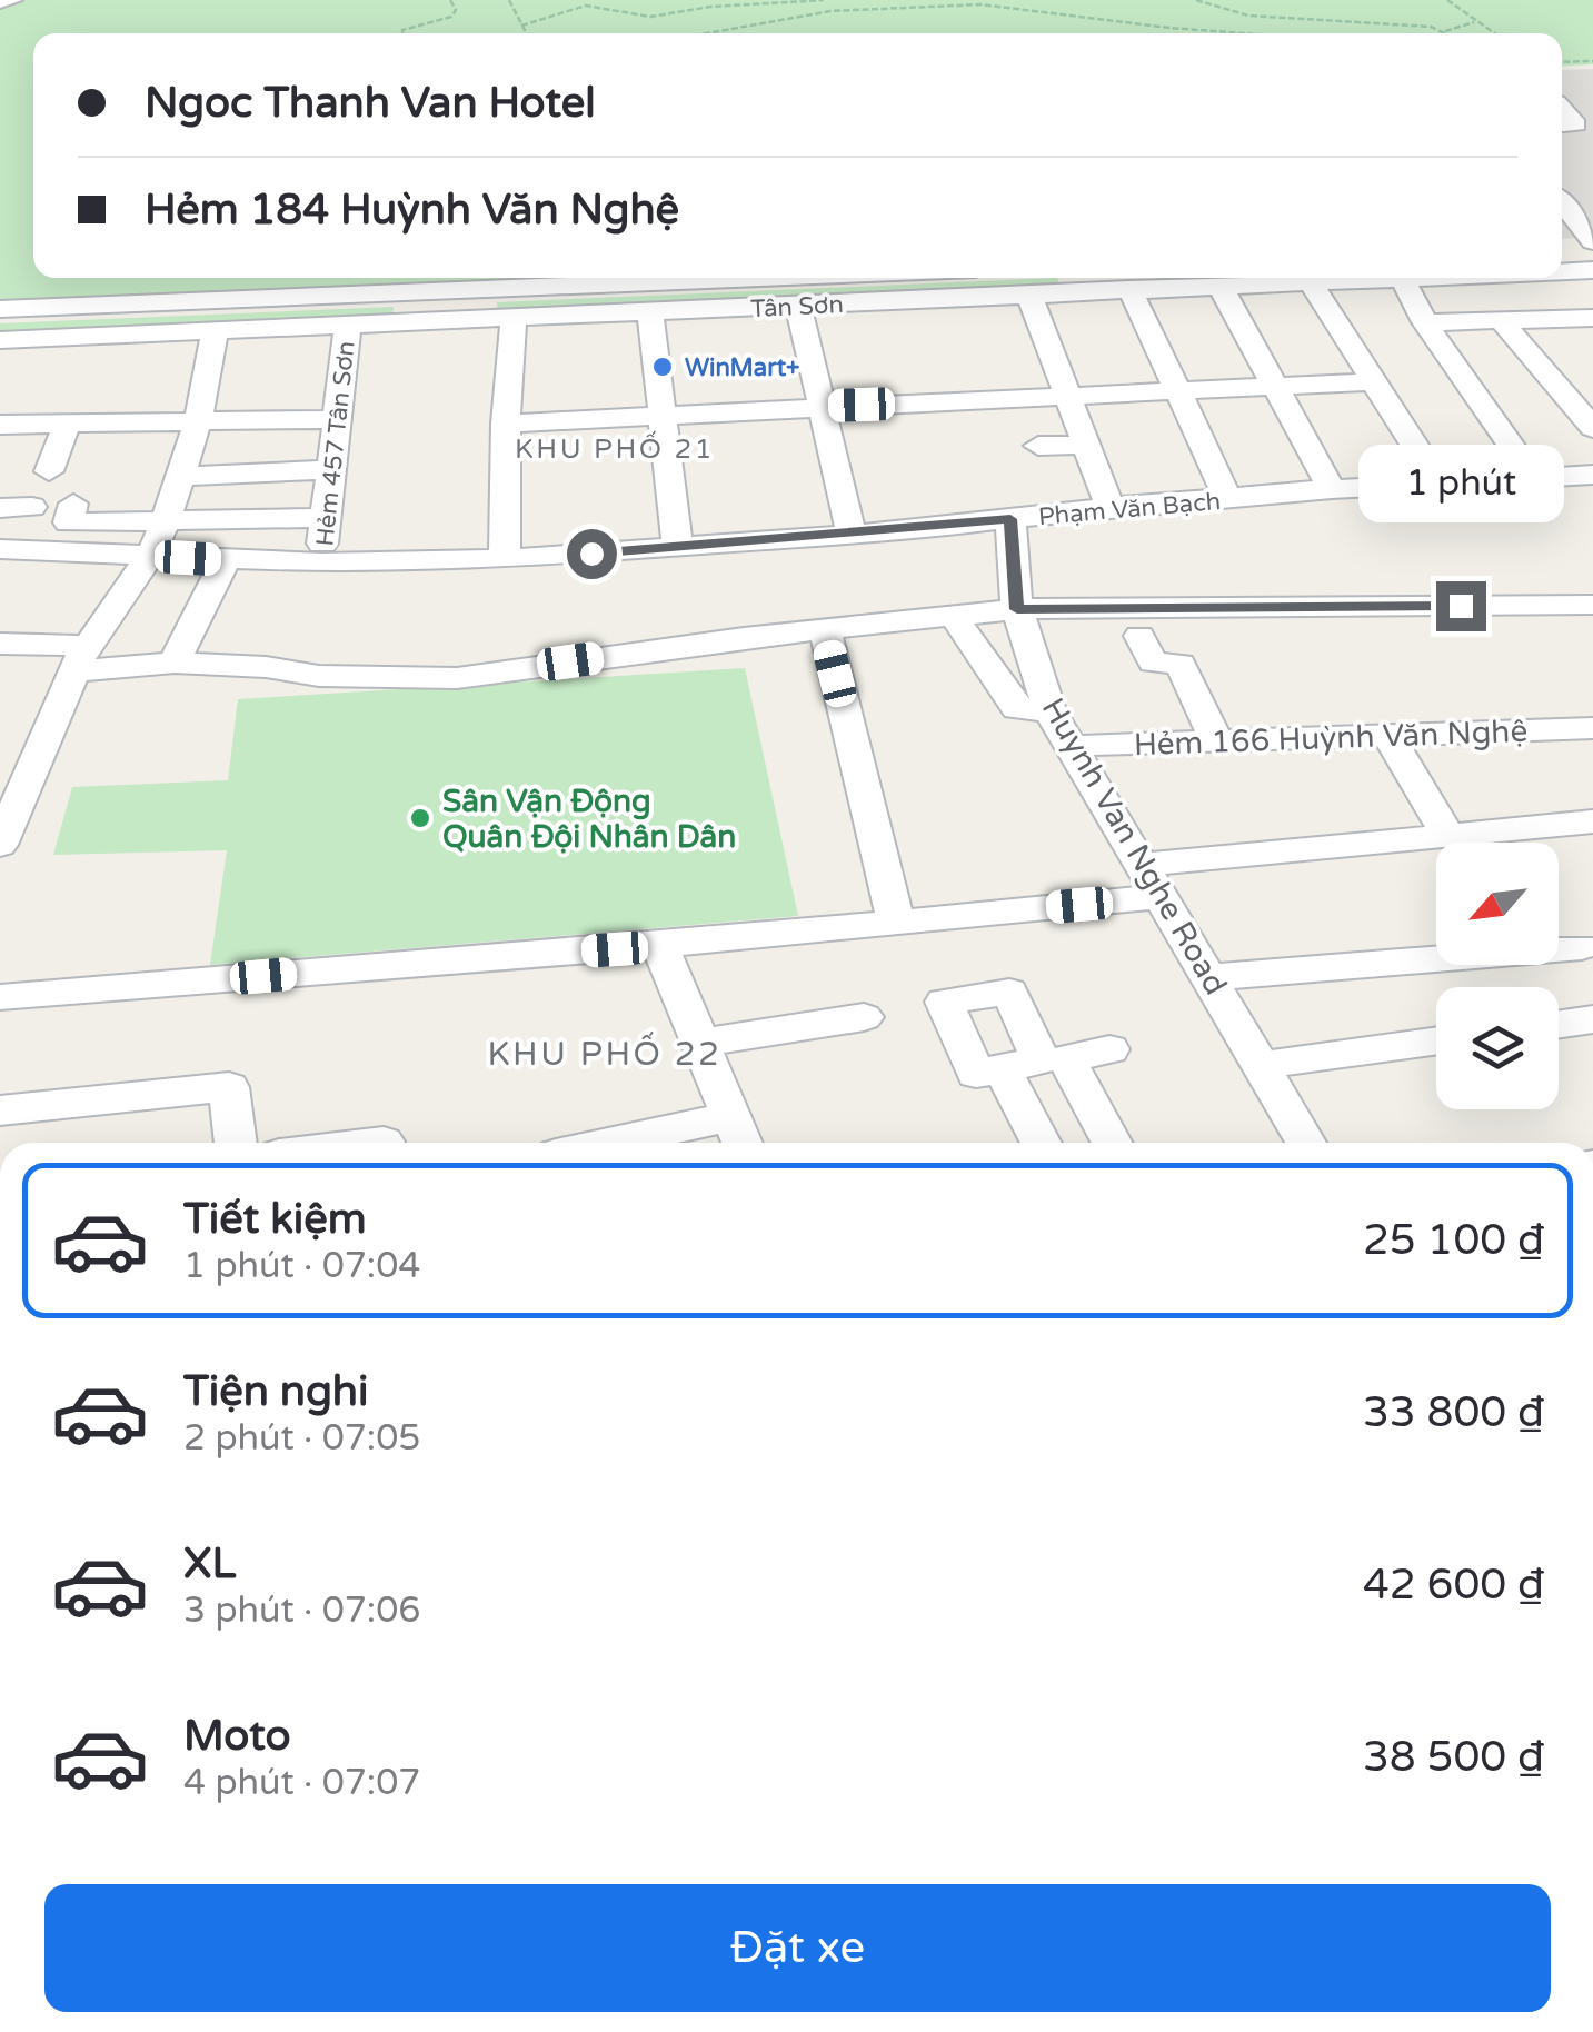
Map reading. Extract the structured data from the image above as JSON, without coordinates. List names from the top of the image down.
{
  "streets": {
    "street": [
      "Tân Sơn",
      "Hẻm 457 Tân Sơn",
      "Phạm Văn Bạch",
      "Hẻm 166 Huỳnh Văn Nghệ",
      "Huynh Van Nghe Road"
    ]
  },
  "crossings": [
    ["Tân Sơn", "Hẻm 457 Tân Sơn"],
    ["Hẻm 457 Tân Sơn", "Phạm Văn Bạch"],
    ["Phạm Văn Bạch", "Huynh Van Nghe Road"],
    ["Hẻm 166 Huỳnh Văn Nghệ", "Huynh Van Nghe Road"]
  ],
  "districts": ["KHU PHỐ 21", "KHU PHỐ 22"],
  "places": ["WinMart+", "Sân Vận Động Quân Đội Nhân Dân"],
  "north": "bottom left",
  "page": {
    "banner": ["Ngoc Thanh Van Hotel", "Hẻm 184 Huỳnh Văn Nghệ"],
    "bubble": "1 phút",
    "list": [
      {
        "name": "Tiết kiệm",
        "note": "1 phút · 07:04",
        "value": "25 100 ₫"
      },
      {
        "name": "Tiện nghi",
        "note": "2 phút · 07:05",
        "value": "33 800 ₫"
      },
      {
        "name": "XL",
        "note": "3 phút · 07:06",
        "value": "42 600 ₫"
      },
      {
        "name": "Moto",
        "note": "4 phút · 07:07",
        "value": "38 500 ₫"
      }
    ],
    "buttons": "Đặt xe"
  }
}
